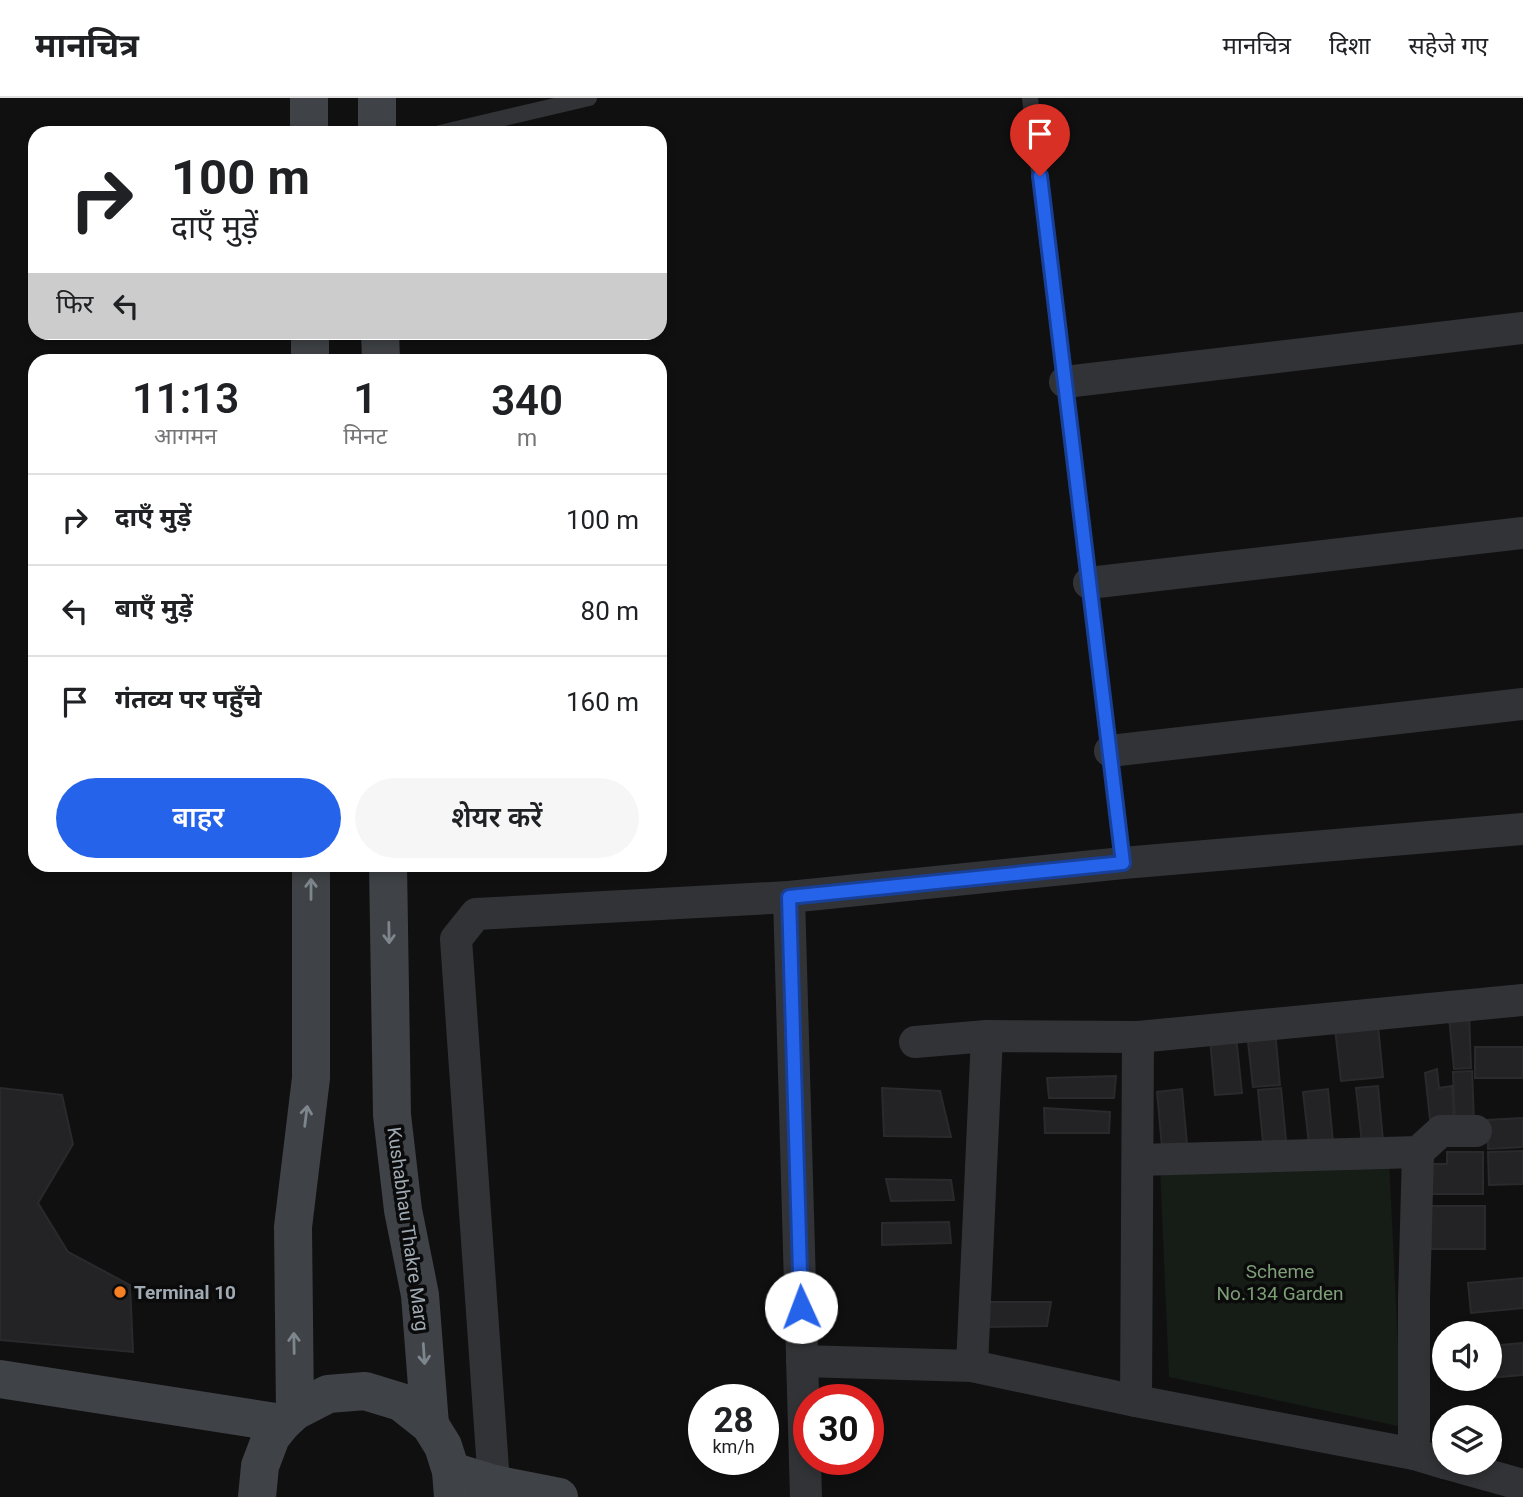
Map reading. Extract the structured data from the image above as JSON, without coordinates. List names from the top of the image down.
{
  "streets": {
    "main road": ["Kushabhau Thakre Marg"]
  },
  "parks": ["Scheme No.134 Garden"],
  "places": ["Terminal 10"],
  "page": {
    "header": "मानचित्र",
    "nav": ["मानचित्र", "दिशा", "सहेजे गए"],
    "turn": ["100 m", "दाएँ मुड़ें"],
    "then": "फिर",
    "eta": [
      "11:13",
      "आगमन",
      "1",
      "मिनट",
      "340",
      "m"
    ],
    "list": [
      {
        "name": "दाएँ मुड़ें",
        "value": "100 m"
      },
      {
        "name": "बाएँ मुड़ें",
        "value": "80 m"
      },
      {
        "name": "गंतव्य पर पहुँचे",
        "value": "160 m"
      }
    ],
    "buttons": ["बाहर", "शेयर करें"],
    "speed": "28 km/h",
    "limit": "30"
  }
}
